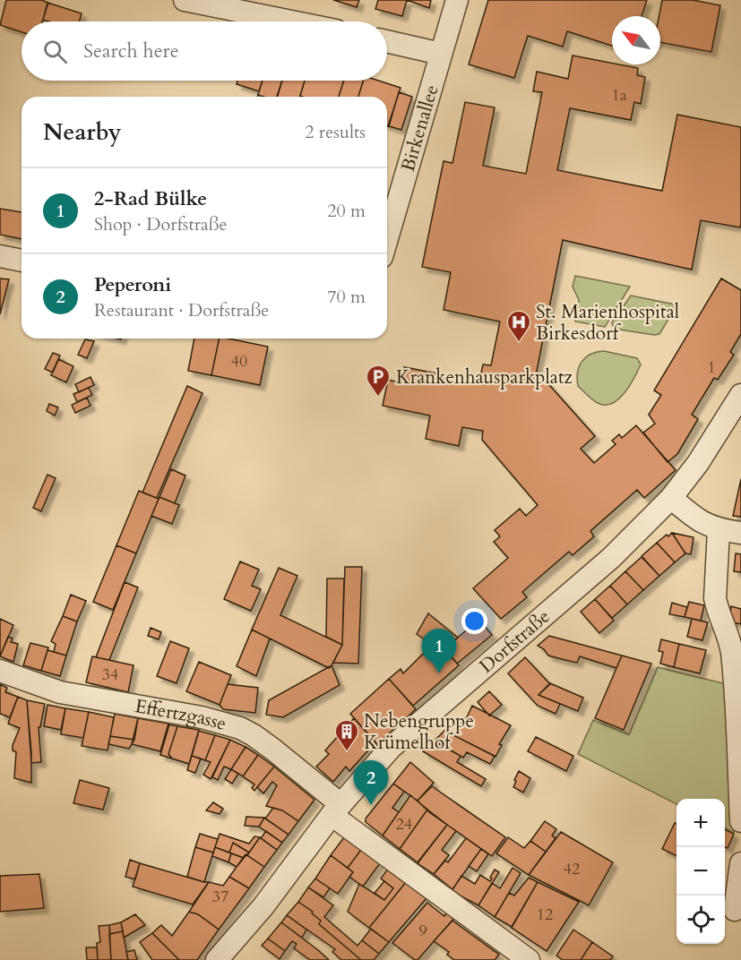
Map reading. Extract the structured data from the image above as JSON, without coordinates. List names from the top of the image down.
{
  "streets": {
    "street": ["Birkenallee", "Dorfstraße", "Effertzgasse"]
  },
  "crossings": [
    ["Dorfstraße", "Effertzgasse"]
  ],
  "places": {
    "hospital": ["St. Marienhospital Birkesdorf"],
    "parking": ["Krankenhausparkplatz"],
    "building": ["Nebengruppe Krümelhof"]
  },
  "house_numbers": [
    "1a",
    "40",
    "1",
    "34",
    "24",
    "42",
    "37",
    "12",
    "9"
  ],
  "north": "top left",
  "page": {
    "search": "Search here",
    "heading": ["Nearby", "2 results"],
    "list": [
      {
        "mark": "1",
        "name": "2-Rad Bülke",
        "note": "Shop · Dorfstraße",
        "value": "20 m"
      },
      {
        "mark": "2",
        "name": "Peperoni",
        "note": "Restaurant · Dorfstraße",
        "value": "70 m"
      }
    ],
    "pins": ["1", "2"],
    "map_buttons": ["+", "−"]
  }
}
